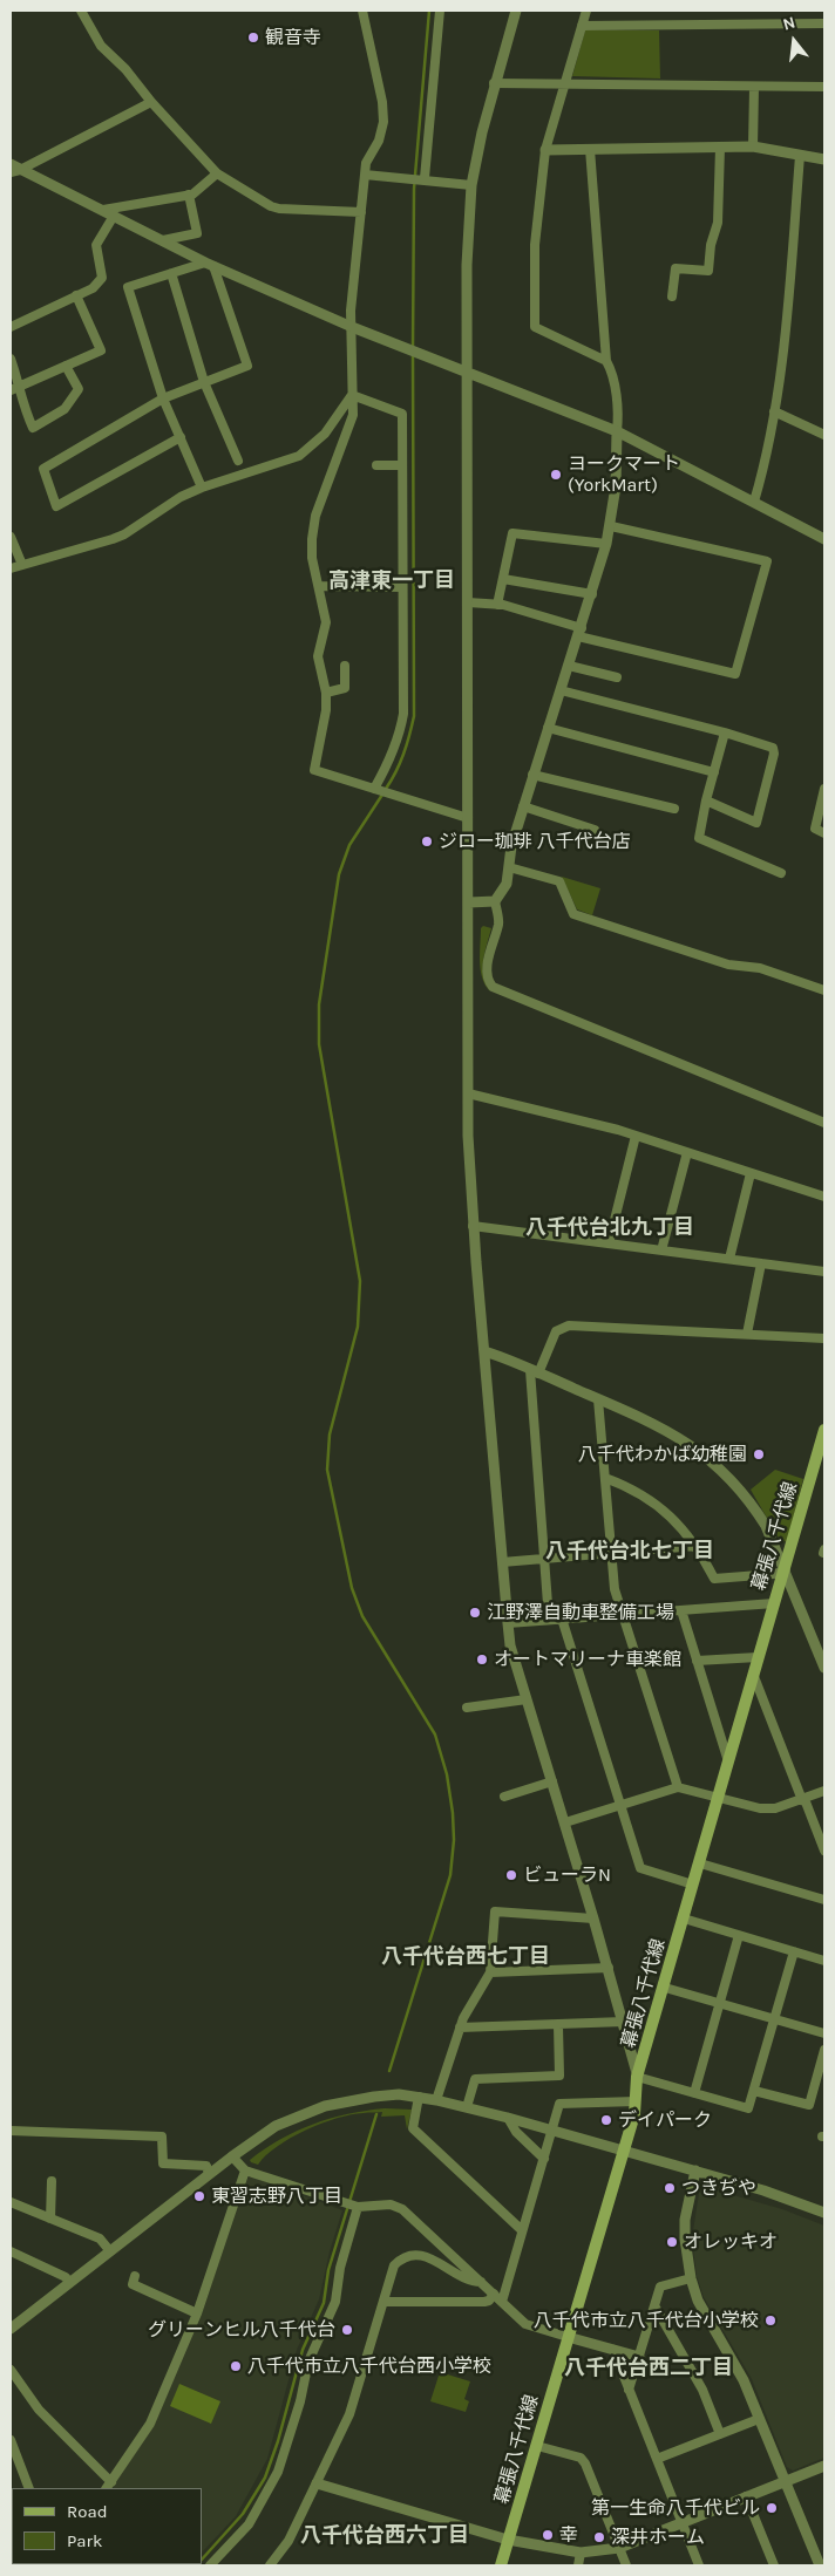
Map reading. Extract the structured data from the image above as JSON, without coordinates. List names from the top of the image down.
{
  "streets": {
    "main road": ["幕張八千代線"]
  },
  "districts": [
    "高津東一丁目",
    "八千代台北九丁目",
    "八千代台北七丁目",
    "八千代台西七丁目",
    "八千代台西二丁目",
    "八千代台西六丁目"
  ],
  "places": [
    "観音寺",
    "ヨークマート (YorkMart)",
    "ジロー珈琲 八千代台店",
    "八千代わかば幼稚園",
    "江野澤自動車整備工場",
    "オートマリーナ車楽館",
    "ビューラN",
    "デイパーク",
    "つきぢや",
    "東習志野八丁目",
    "オレッキオ",
    "八千代市立八千代台小学校",
    "グリーンヒル八千代台",
    "八千代市立八千代台西小学校",
    "第一生命八千代ビル",
    "幸",
    "深井ホーム"
  ],
  "legend": ["Road", "Park"],
  "north": "top"
}
